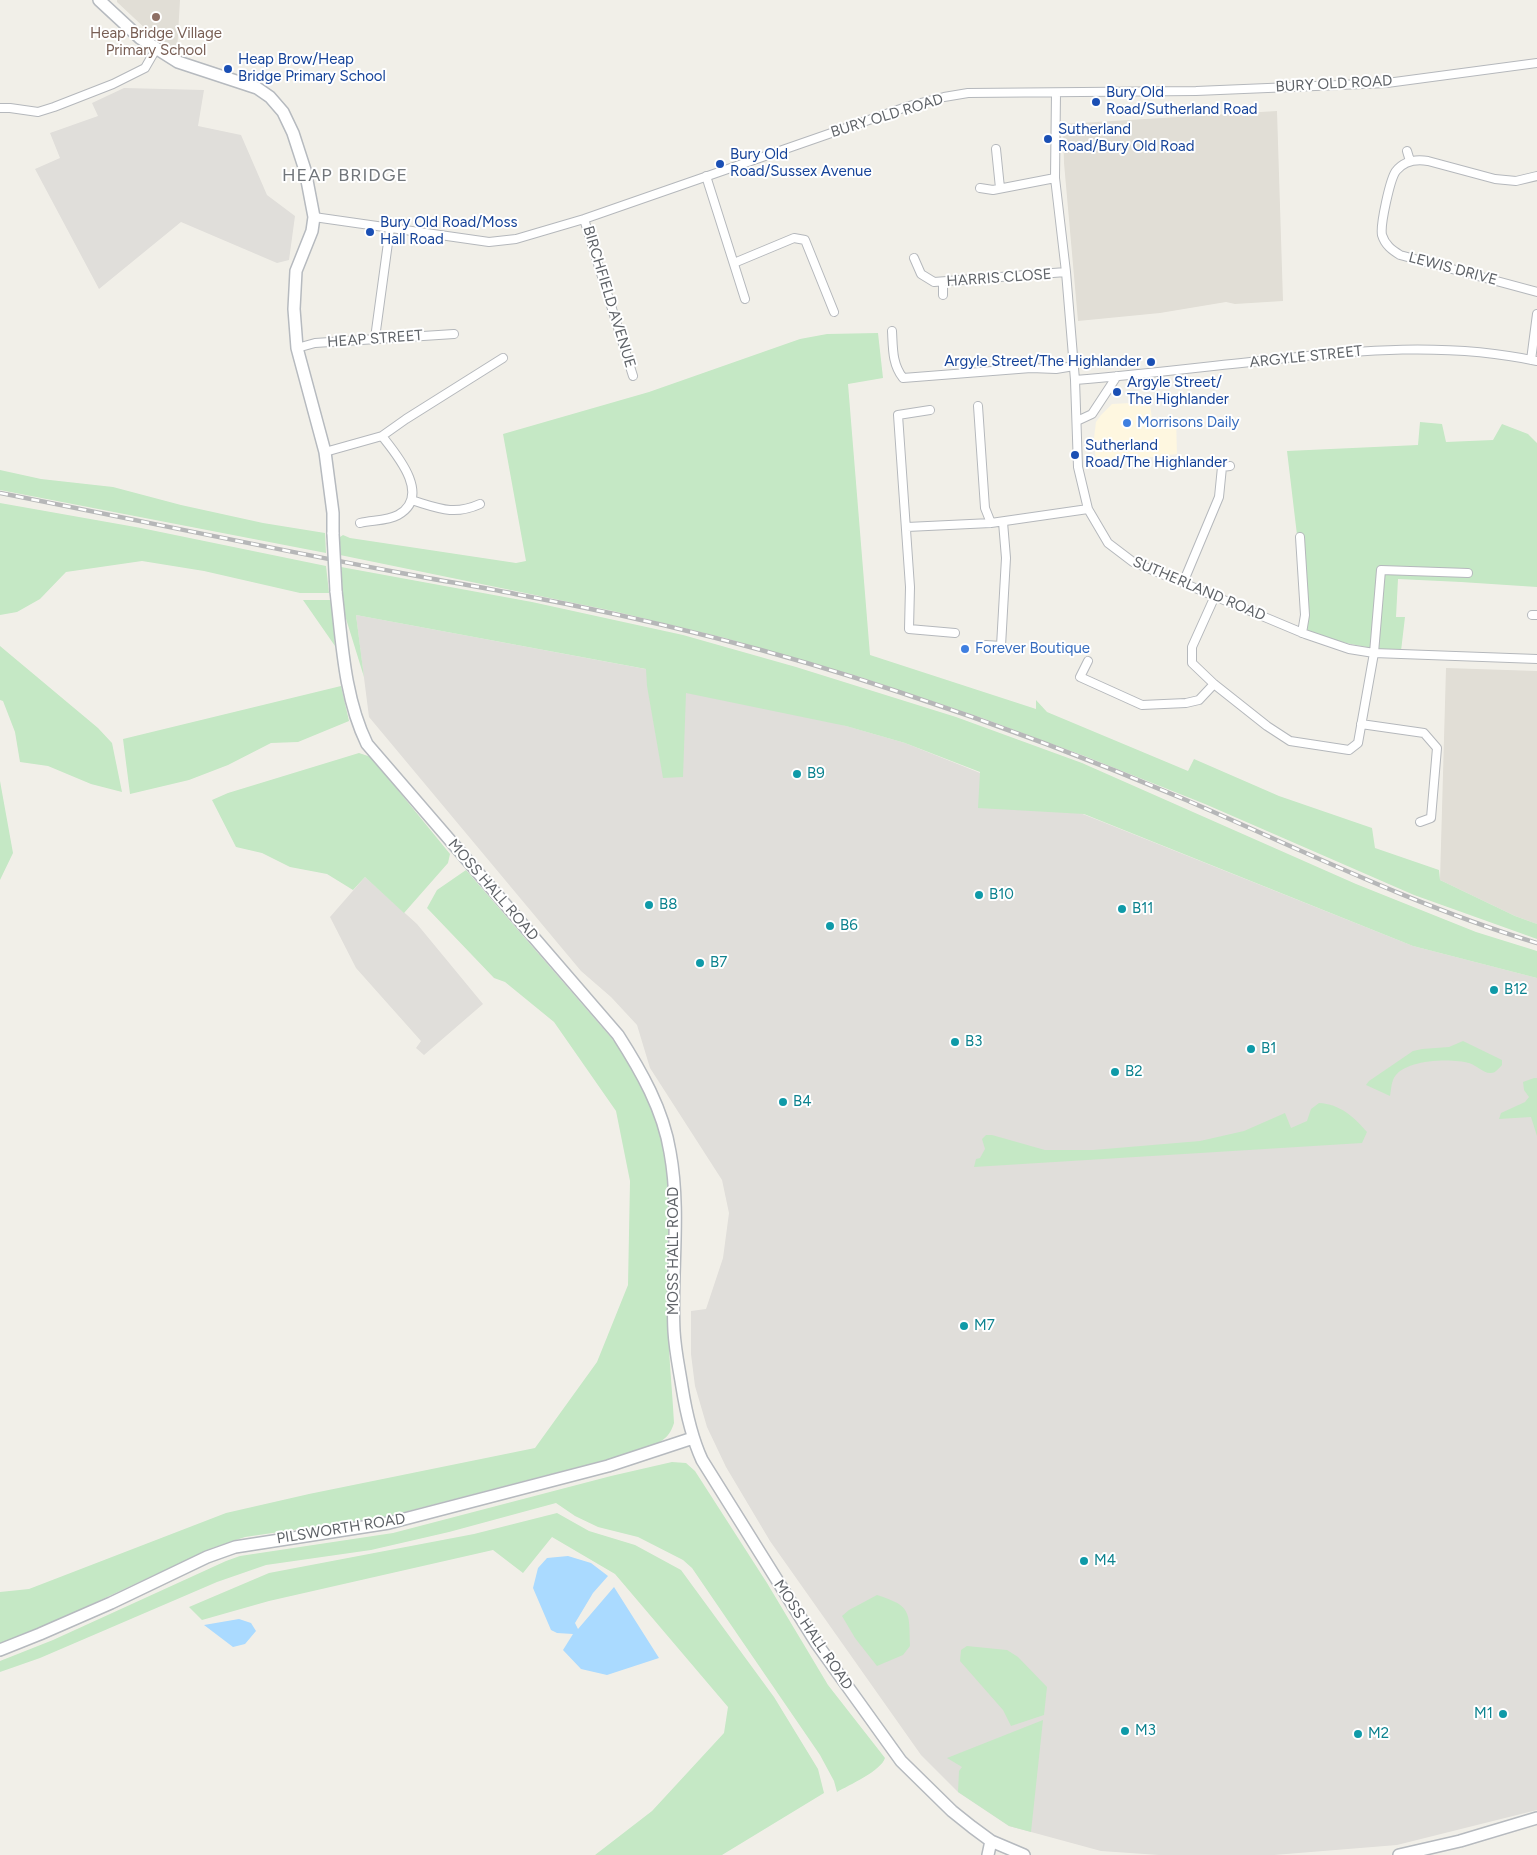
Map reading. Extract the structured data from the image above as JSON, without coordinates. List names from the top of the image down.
{
  "streets": {
    "street": [
      "BURY OLD ROAD",
      "LEWIS DRIVE",
      "HARRIS CLOSE",
      "BIRCHFIELD AVENUE",
      "HEAP STREET",
      "ARGYLE STREET",
      "SUTHERLAND ROAD",
      "MOSS HALL ROAD",
      "PILSWORTH ROAD"
    ]
  },
  "crossings": [
    ["BURY OLD ROAD", "BIRCHFIELD AVENUE"],
    ["BURY OLD ROAD", "SUTHERLAND ROAD"],
    ["BURY OLD ROAD", "MOSS HALL ROAD"],
    ["HARRIS CLOSE", "SUTHERLAND ROAD"],
    ["HEAP STREET", "MOSS HALL ROAD"],
    ["ARGYLE STREET", "SUTHERLAND ROAD"],
    ["MOSS HALL ROAD", "PILSWORTH ROAD"]
  ],
  "districts": ["HEAP BRIDGE"],
  "places": [
    "Heap Bridge Village Primary School",
    "Heap Brow/Heap Bridge Primary School",
    "Bury Old Road/Sutherland Road",
    "Sutherland Road/Bury Old Road",
    "Bury Old Road/Sussex Avenue",
    "Bury Old Road/Moss Hall Road",
    "Argyle Street/The Highlander",
    "Argyle Street/ The Highlander",
    "Morrisons Daily",
    "Sutherland Road/The Highlander",
    "Forever Boutique",
    "B9",
    "B10",
    "B8",
    "B11",
    "B6",
    "B7",
    "B12",
    "B3",
    "B1",
    "B2",
    "B4",
    "M7",
    "M4",
    "M1",
    "M3",
    "M2"
  ]
}
